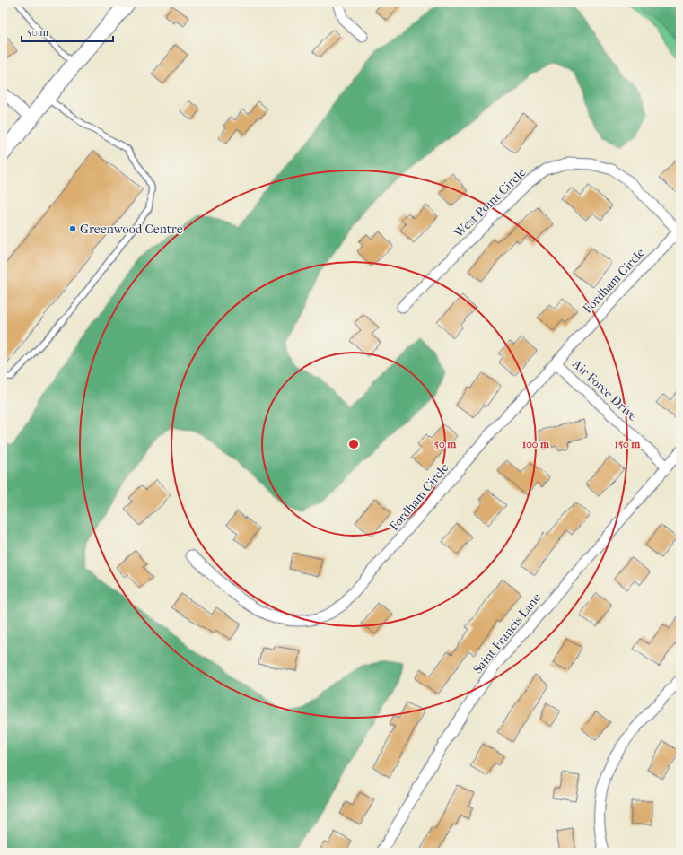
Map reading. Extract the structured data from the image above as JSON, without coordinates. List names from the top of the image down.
{
  "streets": {
    "street": [
      "West Point Circle",
      "Fordham Circle",
      "Air Force Drive",
      "Saint Francis Lane"
    ]
  },
  "crossings": [
    ["West Point Circle", "Fordham Circle"],
    ["Fordham Circle", "Air Force Drive"],
    ["Air Force Drive", "Saint Francis Lane"]
  ],
  "places": ["Greenwood Centre"],
  "scale_bar": "50 m",
  "rings": ["50 m", "100 m", "150 m"]
}
